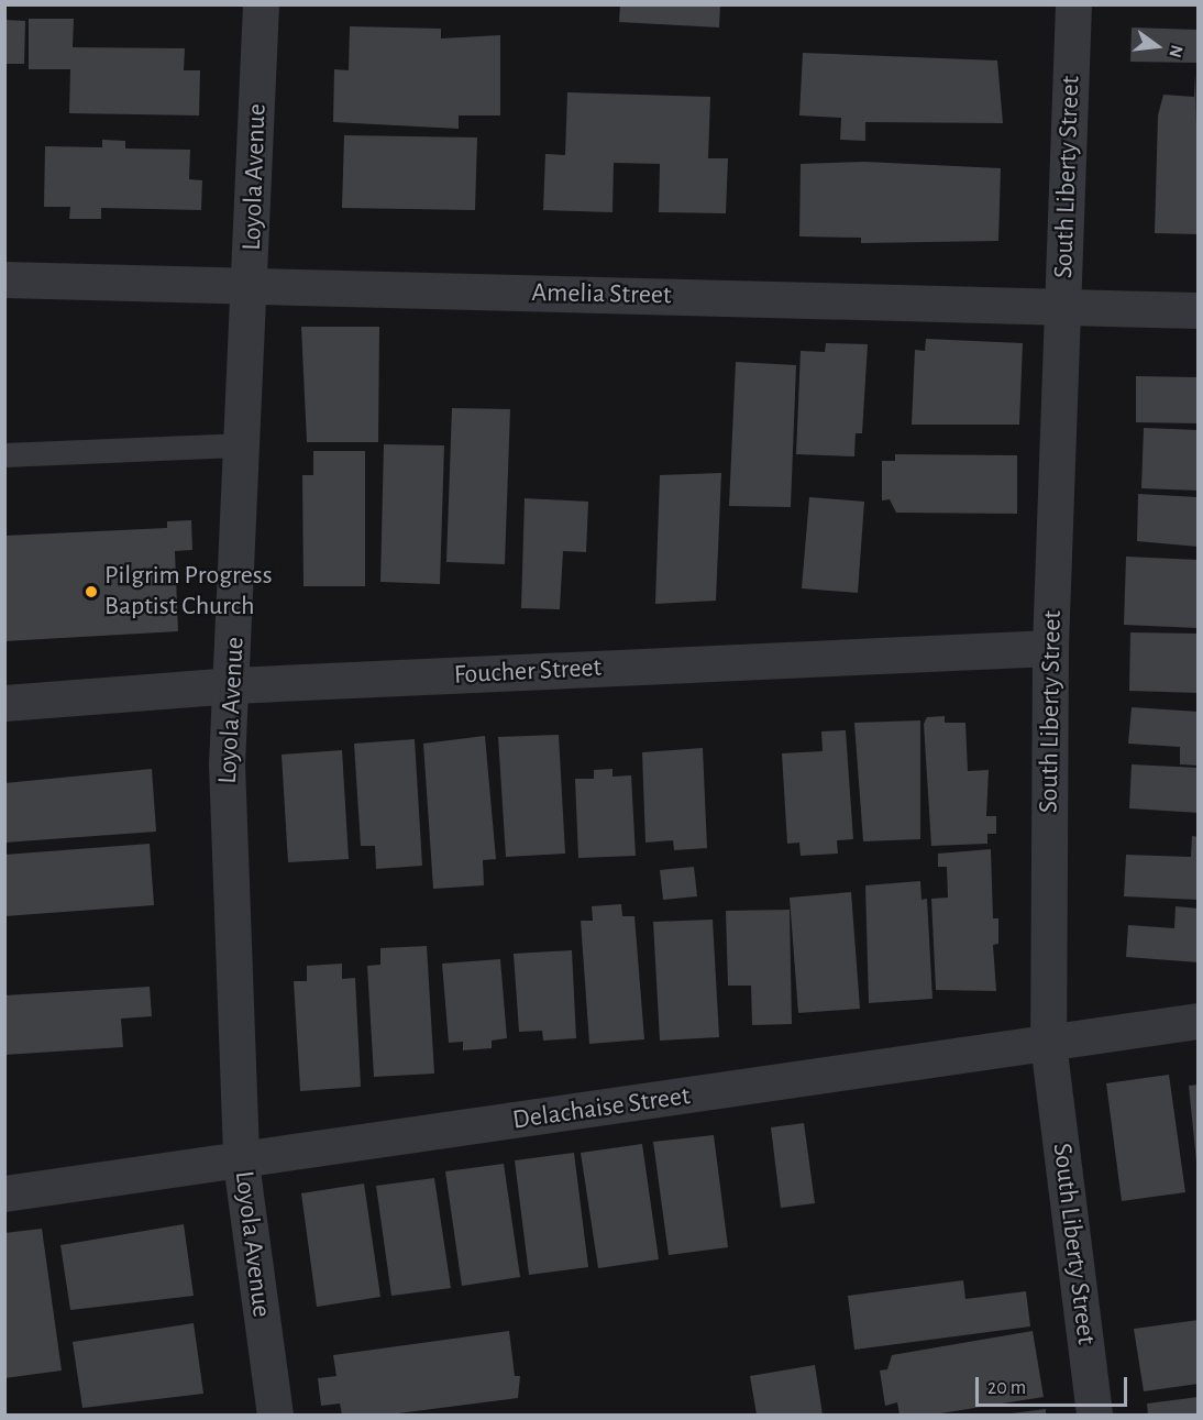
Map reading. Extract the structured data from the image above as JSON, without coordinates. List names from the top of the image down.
{
  "streets": {
    "street": [
      "Loyola Avenue",
      "South Liberty Street",
      "Amelia Street",
      "Foucher Street",
      "Delachaise Street"
    ]
  },
  "crossings": [
    ["Loyola Avenue", "Amelia Street"],
    ["Loyola Avenue", "Foucher Street"],
    ["Loyola Avenue", "Delachaise Street"],
    ["South Liberty Street", "Amelia Street"],
    ["South Liberty Street", "Foucher Street"],
    ["South Liberty Street", "Delachaise Street"]
  ],
  "places": ["Pilgrim Progress Baptist Church"],
  "scale_bar": "20 m",
  "north": "right"
}
